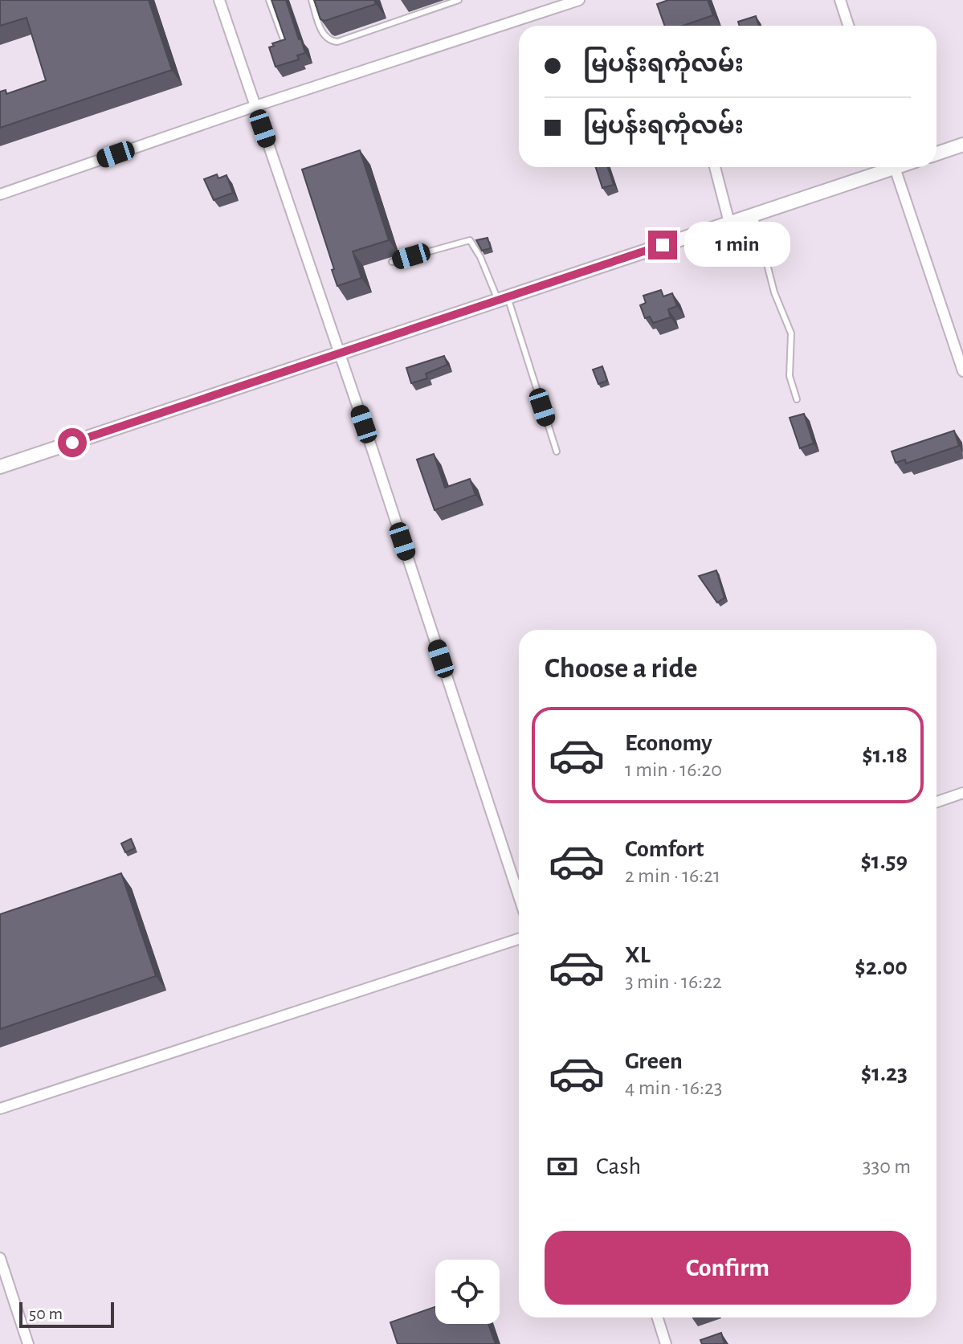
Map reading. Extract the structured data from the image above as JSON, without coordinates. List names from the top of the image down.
{
  "scale_bar": "50 m",
  "page": {
    "banner": ["မြပန်းရကုံလမ်း", "မြပန်းရကုံလမ်း"],
    "bubble": "1 min",
    "heading": "Choose a ride",
    "list": [
      {
        "name": "Economy",
        "note": "1 min · 16:20",
        "value": "$1.18"
      },
      {
        "name": "Comfort",
        "note": "2 min · 16:21",
        "value": "$1.59"
      },
      {
        "name": "XL",
        "note": "3 min · 16:22",
        "value": "$2.00"
      },
      {
        "name": "Green",
        "note": "4 min · 16:23",
        "value": "$1.23"
      }
    ],
    "pay": ["Cash", "330 m"],
    "buttons": "Confirm",
    "scale": "50 m"
  }
}
